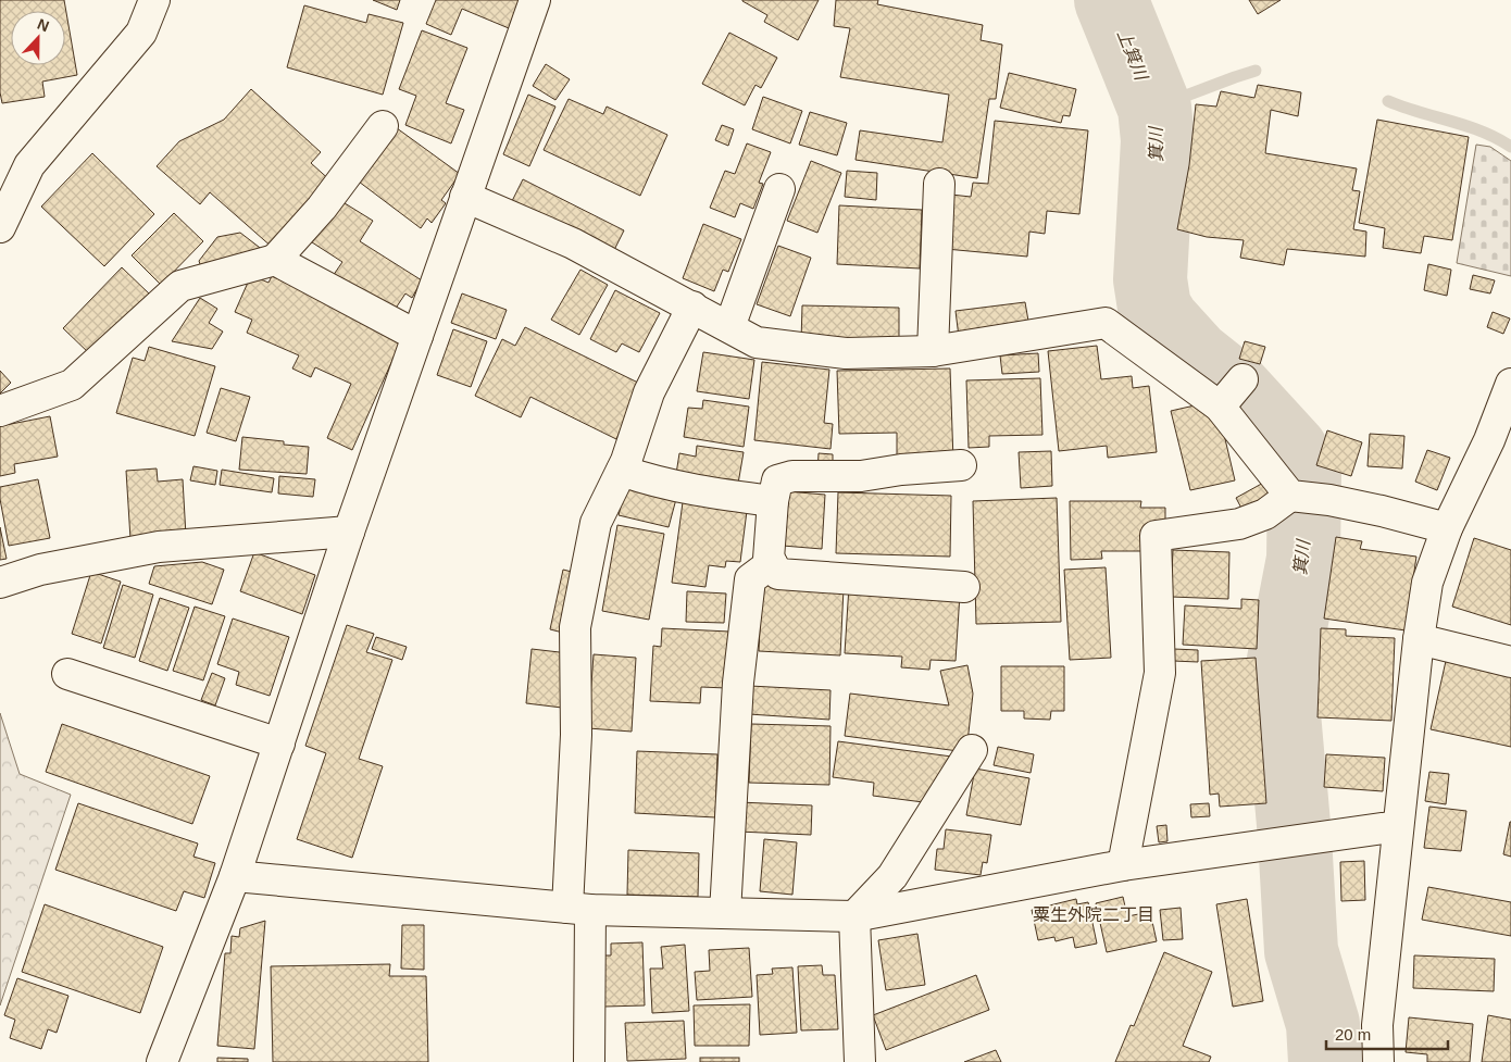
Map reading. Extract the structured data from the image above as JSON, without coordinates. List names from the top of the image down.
{
  "districts": ["粟生外院二丁目"],
  "water": ["上箕川", "箕川"],
  "scale_bar": "20 m",
  "north": "top"
}
